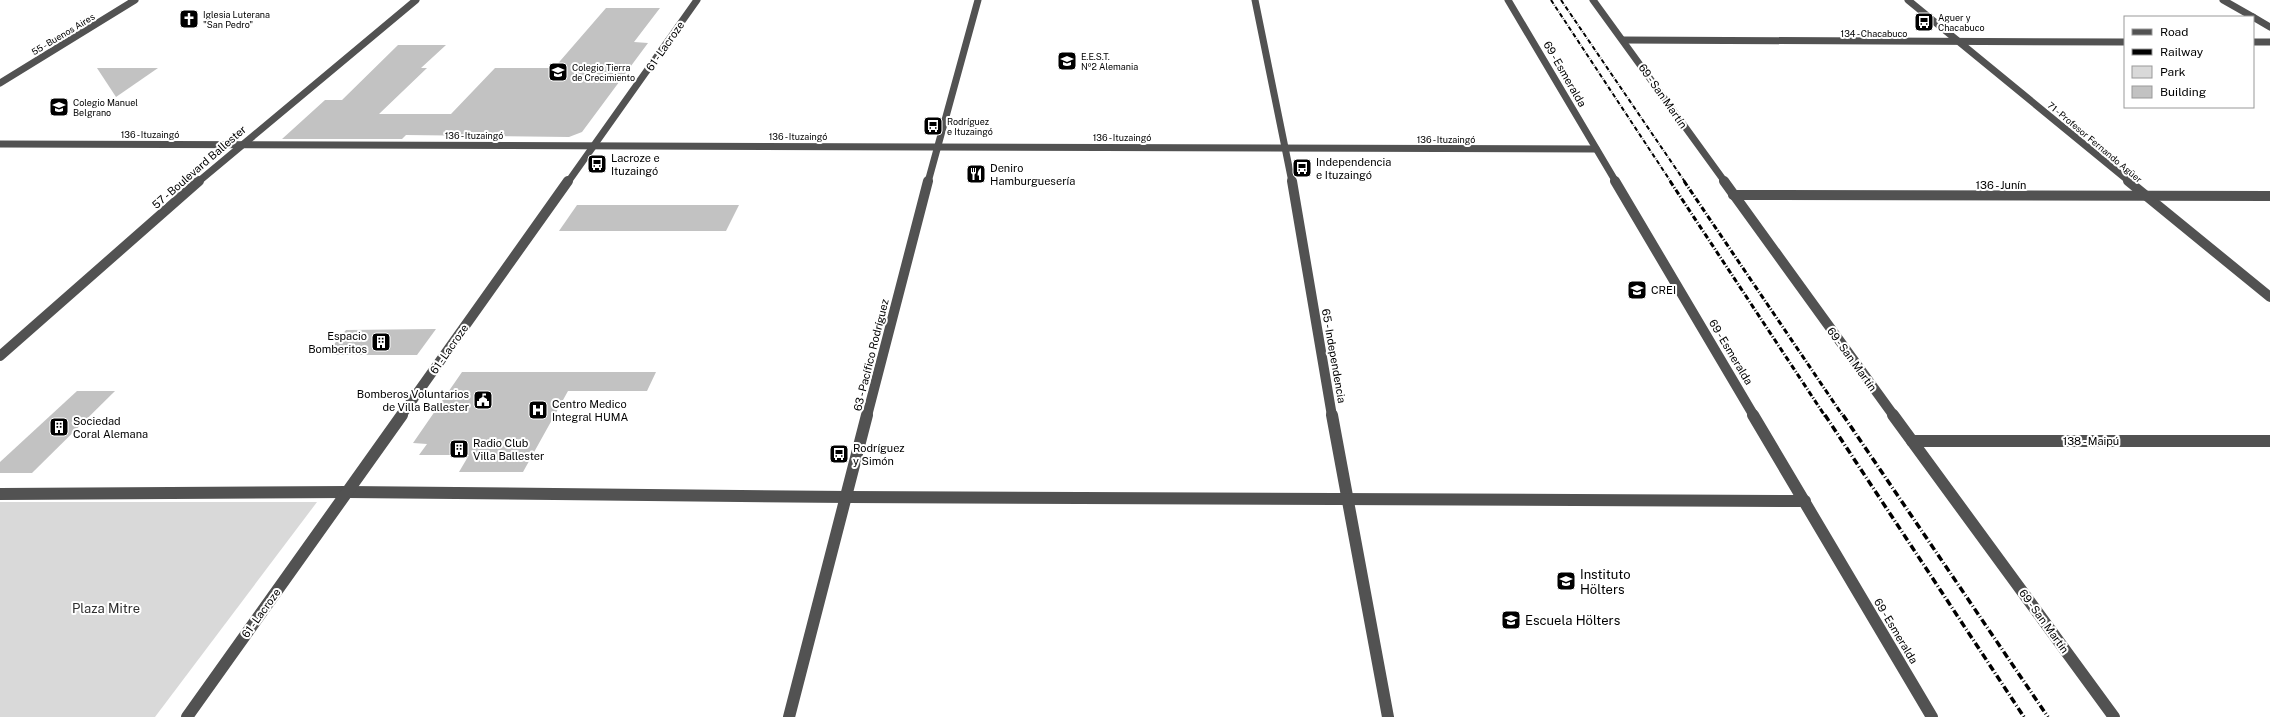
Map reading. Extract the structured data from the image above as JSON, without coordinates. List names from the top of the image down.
{
  "streets": {
    "street": [
      "134 - Chacabuco",
      "55 - Buenos Aires",
      "61 - Lacroze",
      "69 - Esmeralda",
      "69 - San Martín",
      "136 - Ituzaingó",
      "71 - Profesor Fernando Agüer",
      "57 - Boulevard Ballester",
      "136 - Junín",
      "63 - Pacífico Rodríguez",
      "65 - Independencia",
      "138 - Maipú"
    ]
  },
  "crossings": [
    ["134 - Chacabuco", "69 - San Martín"],
    ["134 - Chacabuco", "71 - Profesor Fernando Agüer"],
    ["61 - Lacroze", "136 - Ituzaingó"],
    ["69 - Esmeralda", "136 - Ituzaingó"],
    ["69 - San Martín", "136 - Junín"],
    ["69 - San Martín", "138 - Maipú"],
    ["136 - Ituzaingó", "57 - Boulevard Ballester"],
    ["136 - Ituzaingó", "63 - Pacífico Rodríguez"],
    ["136 - Ituzaingó", "65 - Independencia"],
    ["71 - Profesor Fernando Agüer", "136 - Junín"]
  ],
  "parks": ["Plaza Mitre"],
  "places": {
    "church": ["Iglesia Luterana \"San Pedro\""],
    "bus stop": [
      "Aguer y Chacabuco",
      "Rodríguez e Ituzaingó",
      "Lacroze e Ituzaingó",
      "Independencia e Ituzaingó",
      "Rodríguez y Simón"
    ],
    "school or university": [
      "E.E.S.T. Nº2 Alemania",
      "Colegio Tierra de Crecimiento",
      "Colegio Manuel Belgrano",
      "CREI",
      "Instituto Hölters",
      "Escuela Hölters"
    ],
    "restaurant": ["Deniro Hamburguesería"],
    "building": ["Espacio Bomberitos", "Sociedad Coral Alemana", "Radio Club Villa Ballester"],
    "public building": ["Bomberos Voluntarios de Villa Ballester"],
    "hospital": ["Centro Medico Integral HUMA"]
  },
  "legend": [
    "Road",
    "Railway",
    "Park",
    "Building"
  ]
}
